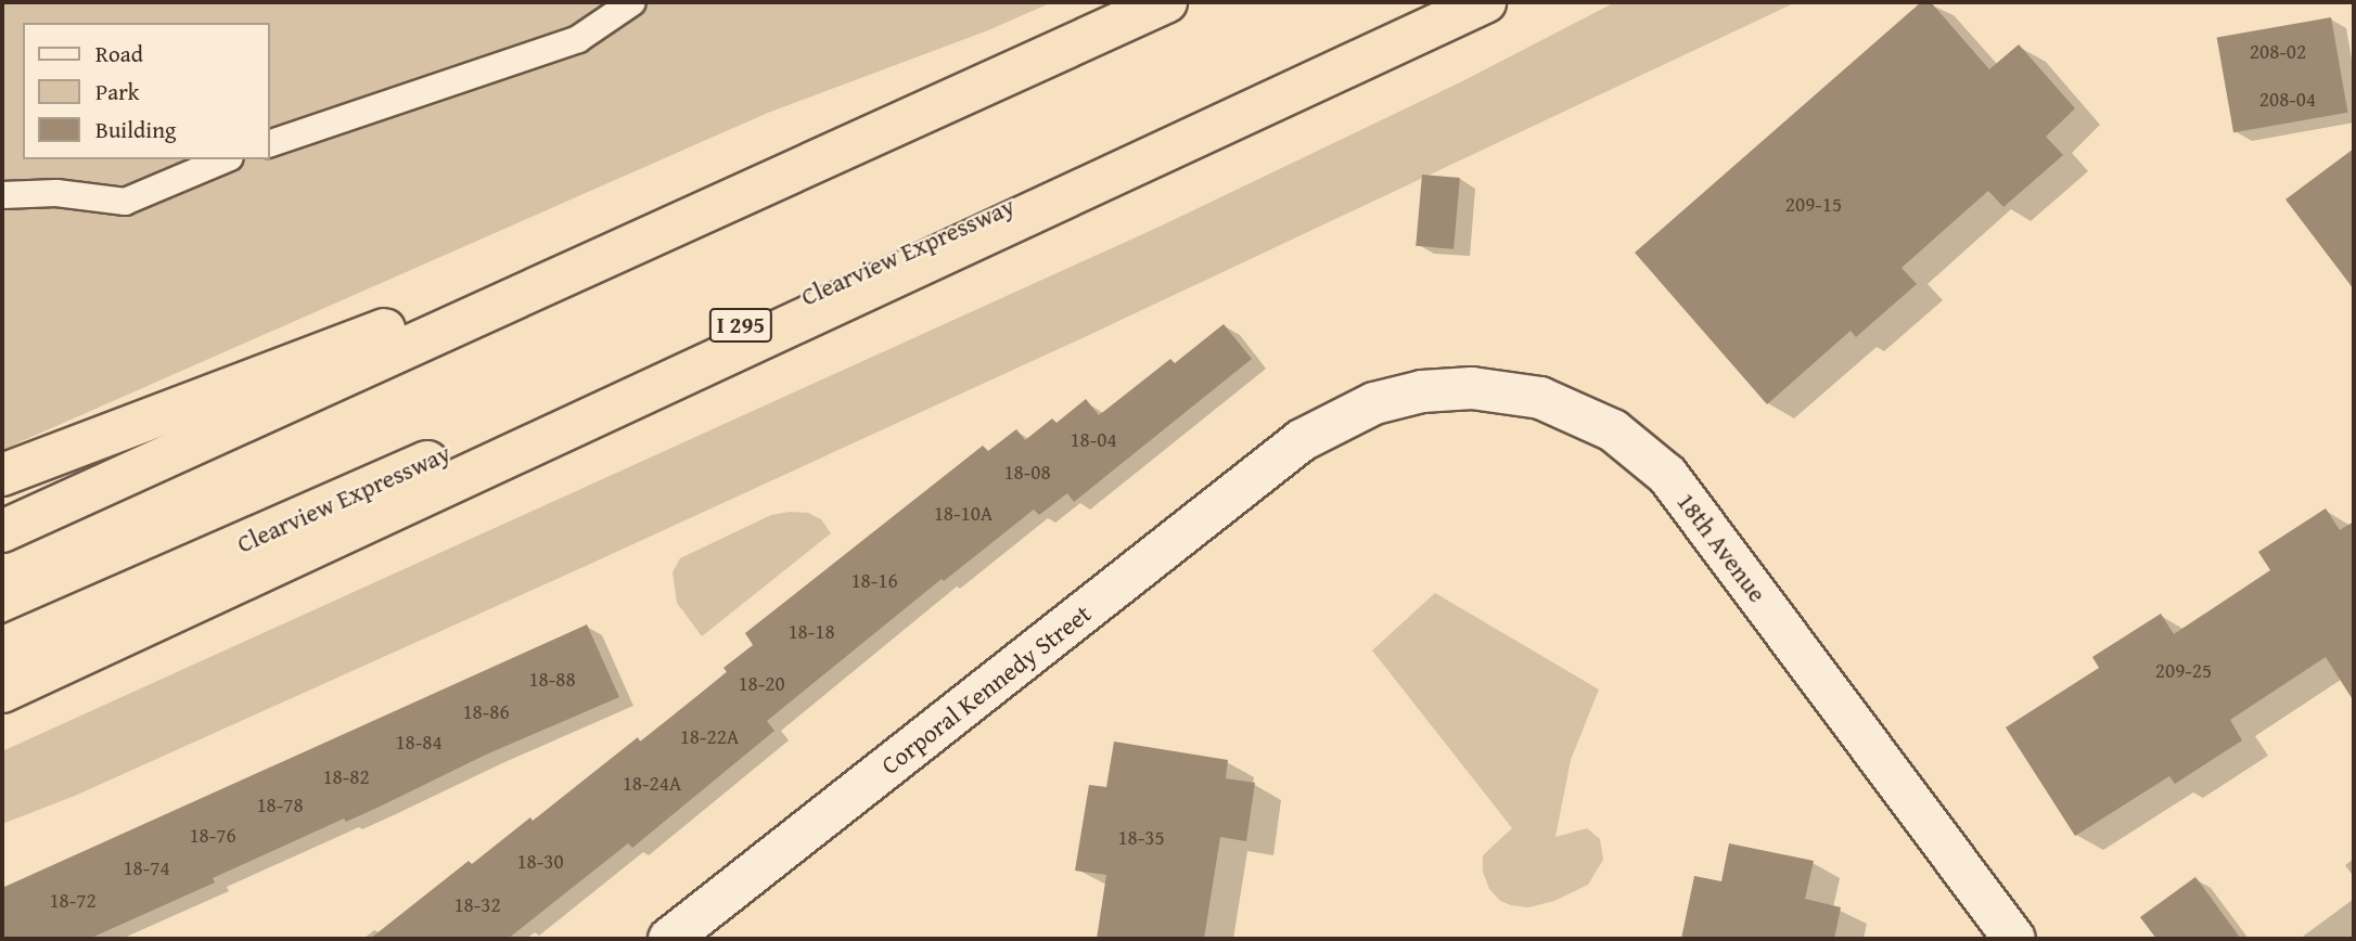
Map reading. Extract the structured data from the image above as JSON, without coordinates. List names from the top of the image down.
{
  "streets": {
    "highway": ["Clearview Expressway", "I 295"],
    "street": ["18th Avenue", "Corporal Kennedy Street"]
  },
  "crossings": [
    ["18th Avenue", "Corporal Kennedy Street"]
  ],
  "house_numbers": [
    "208-02",
    "208-04",
    "209-15",
    "18-04",
    "18-08",
    "18-10A",
    "18-16",
    "18-18",
    "209-25",
    "18-88",
    "18-20",
    "18-86",
    "18-22A",
    "18-84",
    "18-82",
    "18-24A",
    "18-78",
    "18-76",
    "18-35",
    "18-30",
    "18-74",
    "18-72",
    "18-32"
  ],
  "legend": ["Road", "Park", "Building"]
}
